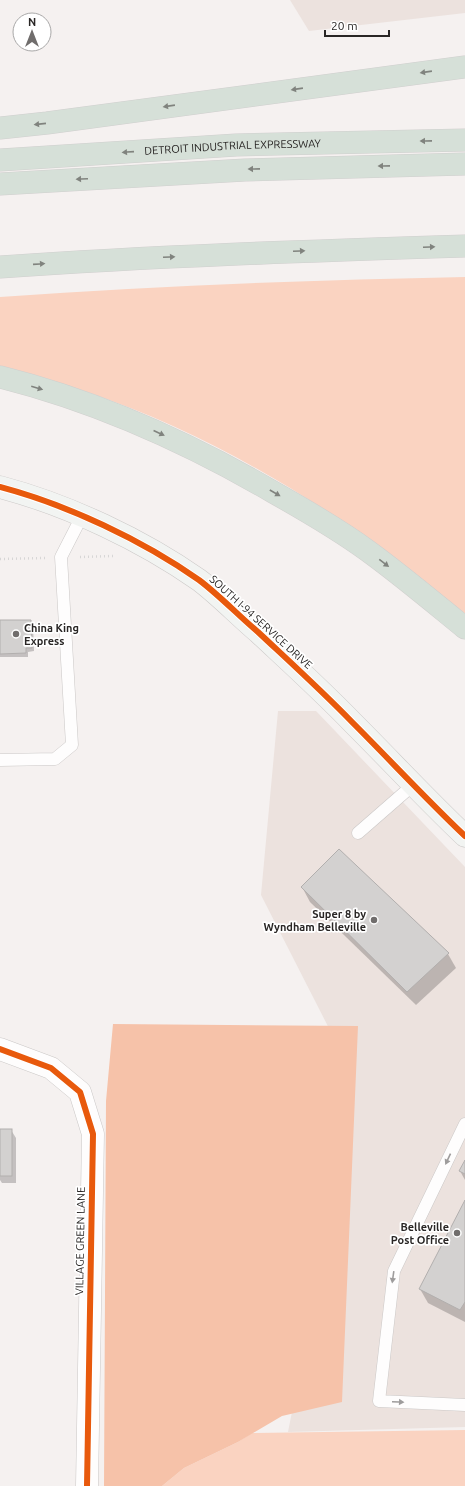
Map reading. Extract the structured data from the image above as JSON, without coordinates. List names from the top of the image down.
{
  "streets": {
    "highway": ["DETROIT INDUSTRIAL EXPRESSWAY"],
    "street": ["SOUTH I-94 SERVICE DRIVE", "VILLAGE GREEN LANE"]
  },
  "places": ["China King Express", "Super 8 by Wyndham Belleville", "Belleville Post Office"],
  "scale_bar": "20 m",
  "north": "top"
}
